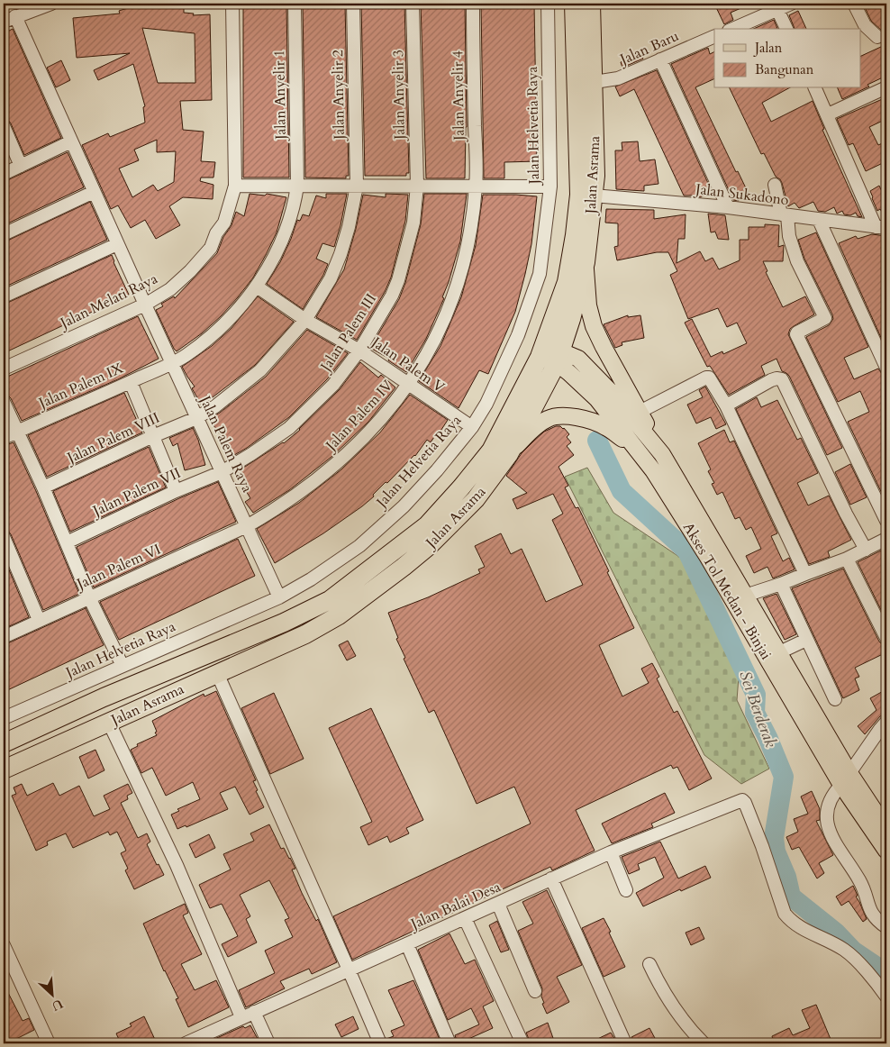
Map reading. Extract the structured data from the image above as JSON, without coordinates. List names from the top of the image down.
{
  "streets": {
    "highway": ["Jalan Asrama"],
    "main road": ["Akses Tol Medan - Binjai"],
    "street": [
      "Jalan Baru",
      "Jalan Anyelir 1",
      "Jalan Anyelir 2",
      "Jalan Anyelir 3",
      "Jalan Anyelir 4",
      "Jalan Helvetia Raya",
      "Jalan Sukadono",
      "Jalan Melati Raya",
      "Jalan Palem III",
      "Jalan Palem V",
      "Jalan Palem IX",
      "Jalan Palem IV",
      "Jalan Palem VIII",
      "Jalan Palem Raya",
      "Jalan Palem VII",
      "Jalan Palem VI",
      "Jalan Balai Desa"
    ]
  },
  "crossings": [
    ["Jalan Baru", "Jalan Asrama"],
    ["Jalan Anyelir 1", "Jalan Palem V"],
    ["Jalan Anyelir 1", "Jalan Palem IX"],
    ["Jalan Anyelir 2", "Jalan Palem V"],
    ["Jalan Anyelir 2", "Jalan Palem VIII"],
    ["Jalan Anyelir 3", "Jalan Palem III"],
    ["Jalan Anyelir 4", "Jalan Palem IV"],
    ["Jalan Helvetia Raya", "Jalan Palem V"],
    ["Jalan Helvetia Raya", "Jalan Palem Raya"],
    ["Jalan Asrama", "Jalan Sukadono"],
    ["Jalan Asrama", "Akses Tol Medan - Binjai"],
    ["Jalan Melati Raya", "Jalan Palem Raya"],
    ["Jalan Palem III", "Jalan Palem V"],
    ["Jalan Palem III", "Jalan Palem Raya"],
    ["Jalan Palem III", "Jalan Palem VII"],
    ["Jalan Palem V", "Jalan Palem IX"],
    ["Jalan Palem V", "Jalan Palem IV"],
    ["Jalan Palem V", "Jalan Palem VIII"],
    ["Jalan Palem IX", "Jalan Palem Raya"],
    ["Jalan Palem IV", "Jalan Palem Raya"],
    ["Jalan Palem IV", "Jalan Palem VI"],
    ["Jalan Palem VIII", "Jalan Palem Raya"],
    ["Jalan Palem Raya", "Jalan Palem VII"],
    ["Jalan Palem Raya", "Jalan Palem VI"]
  ],
  "water": ["Sei Berderak"],
  "legend": ["Jalan", "Bangunan"],
  "north": "bottom right"
}
